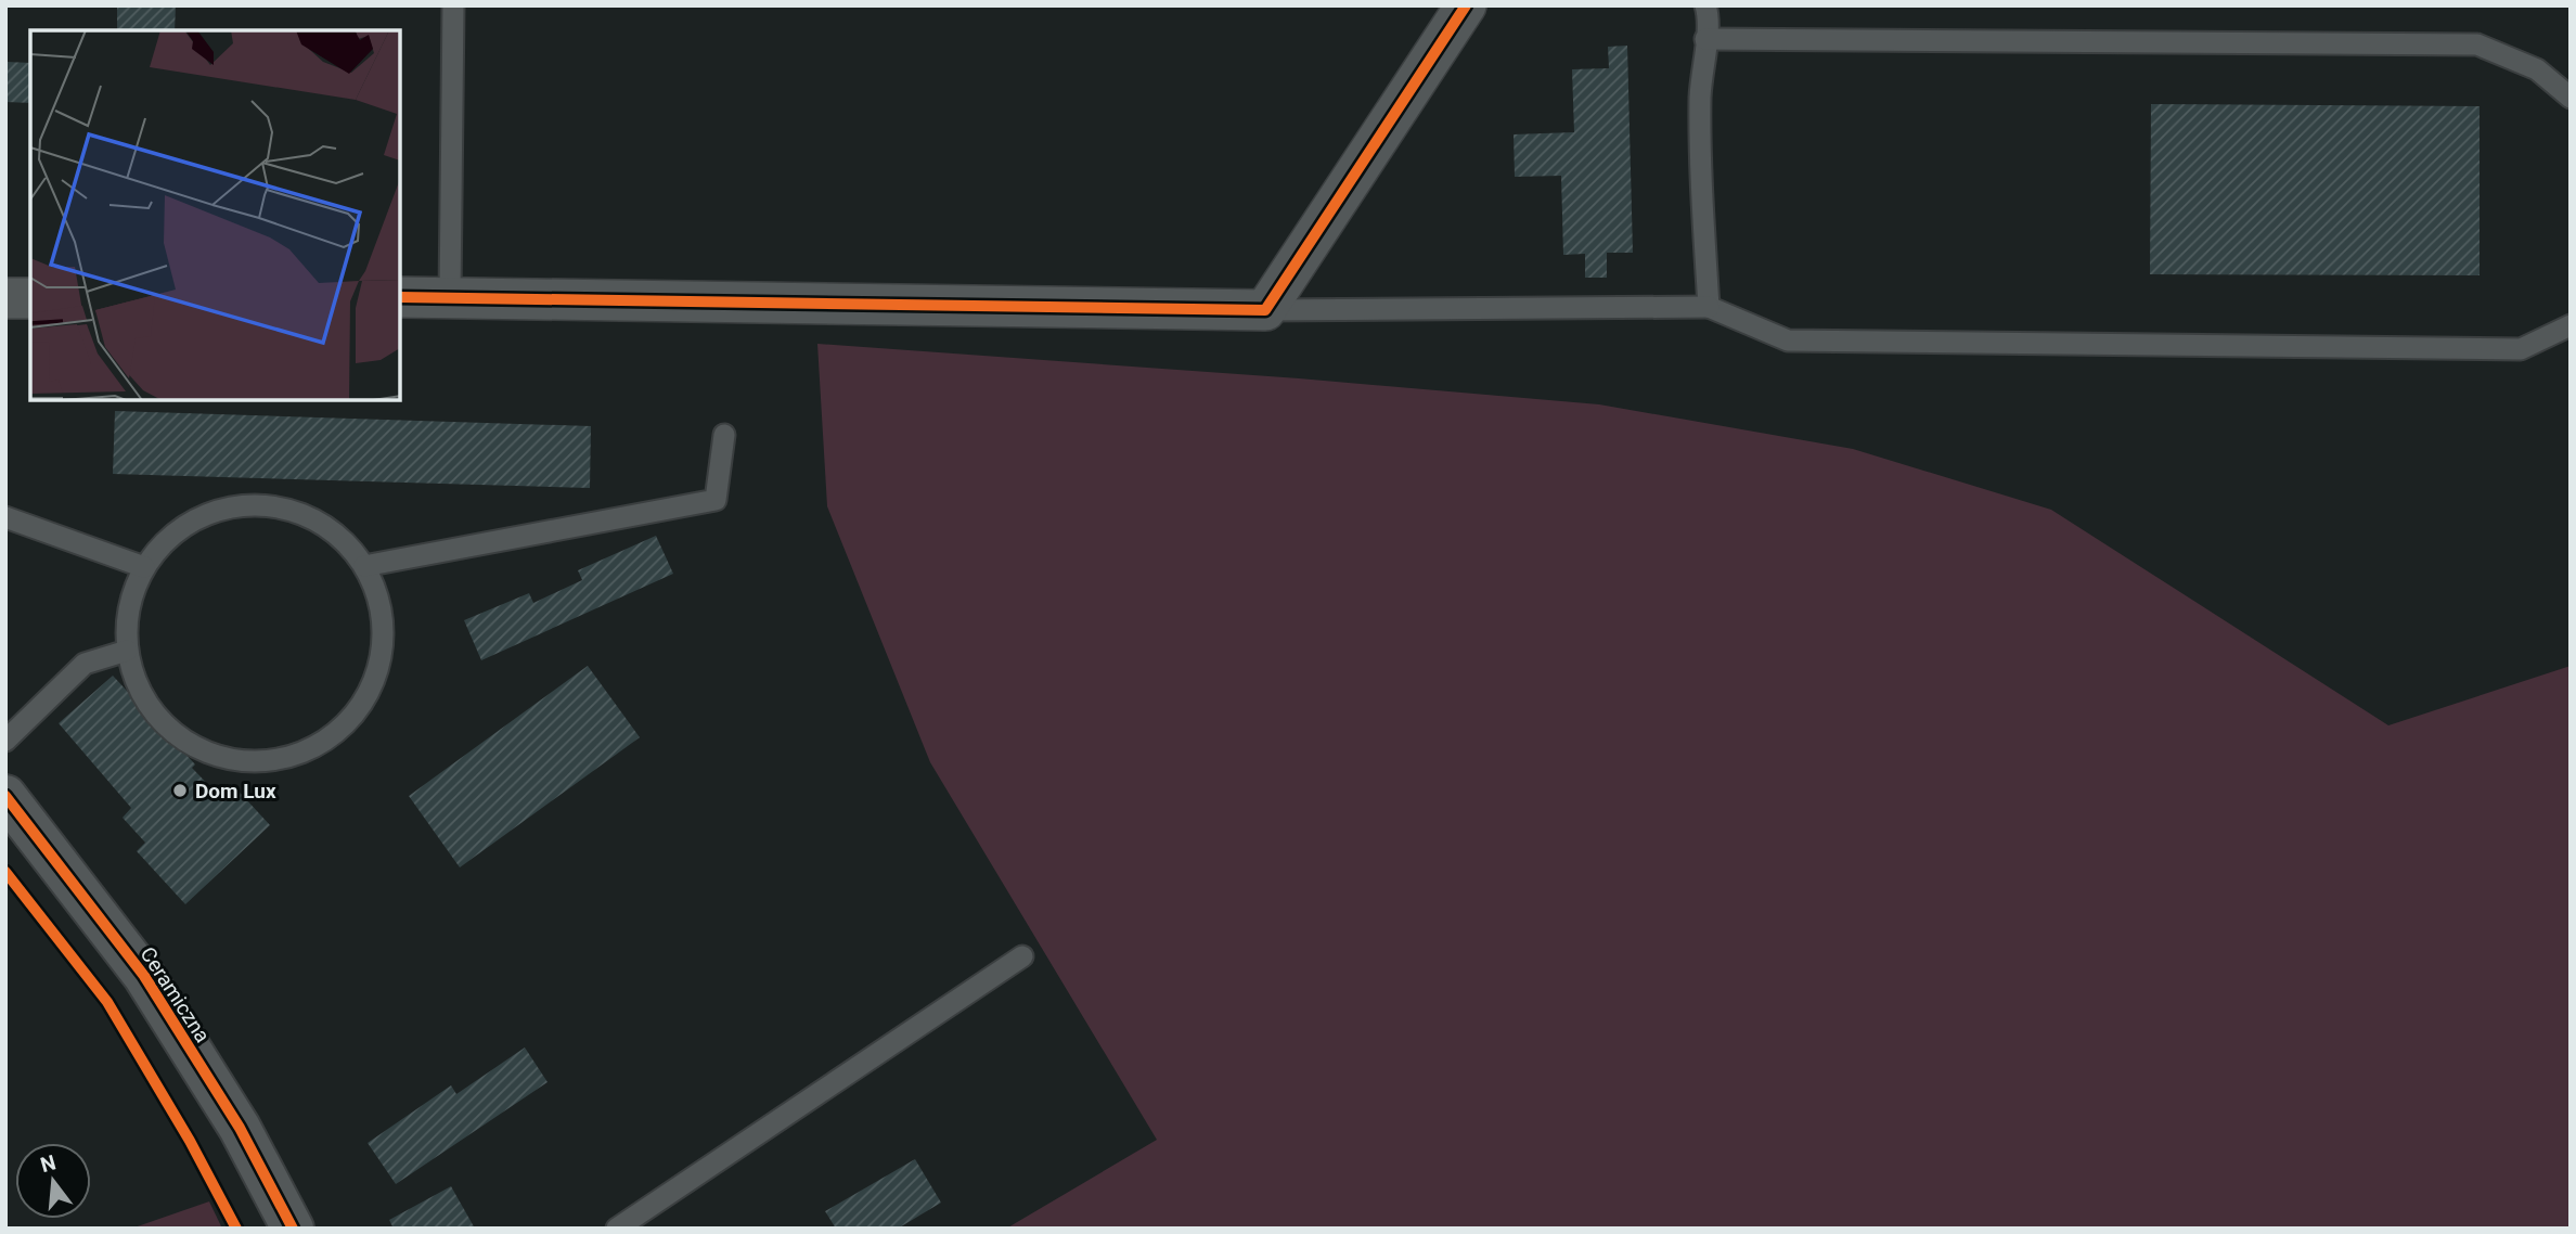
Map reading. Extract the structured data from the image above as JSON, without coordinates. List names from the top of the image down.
{
  "streets": {
    "street": ["Ceramiczna"]
  },
  "places": ["Dom Lux"],
  "north": "top"
}
